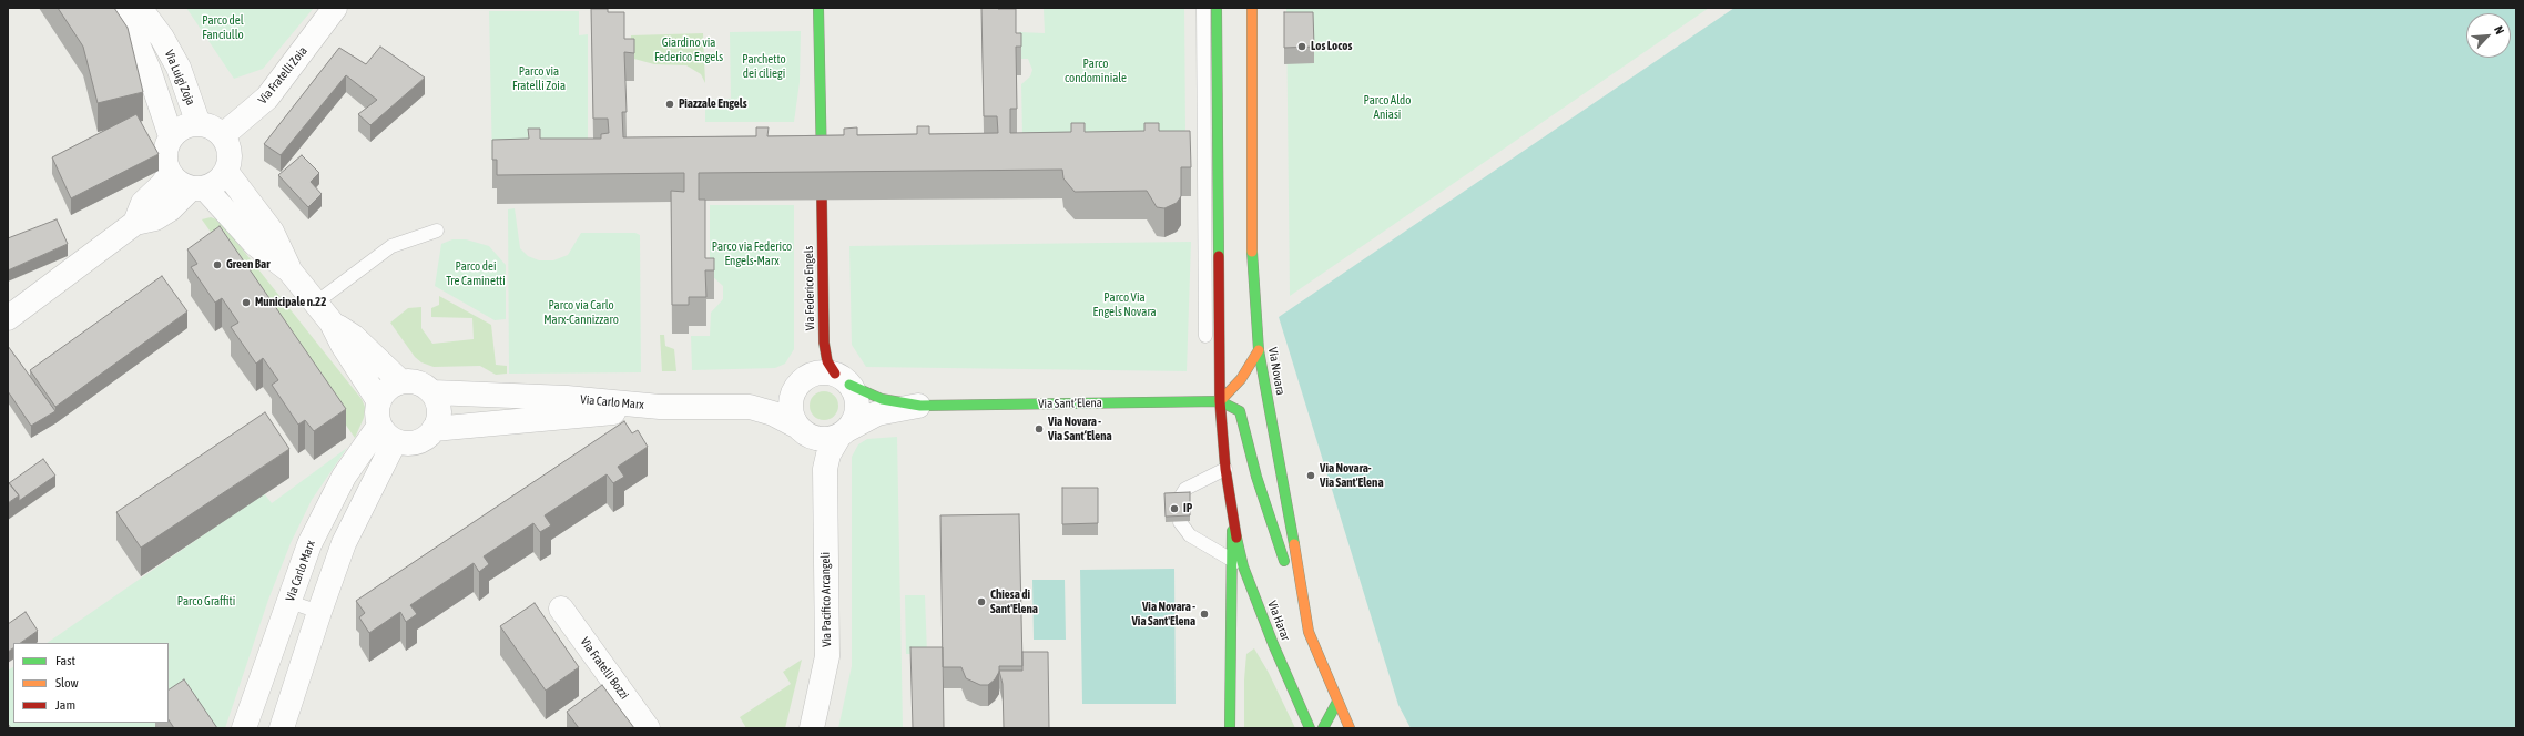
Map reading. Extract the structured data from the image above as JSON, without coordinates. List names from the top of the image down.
{
  "streets": {
    "main road": [
      "Via Federico Engels",
      "Via Novara",
      "Via Sant’Elena",
      "Via Harar"
    ],
    "street": [
      "Via Fratelli Zoia",
      "Via Luigi Zoja",
      "Via Carlo Marx",
      "Via Pacifico Arcangeli",
      "Via Fratelli Bozzi"
    ]
  },
  "crossings": [
    ["Via Fratelli Zoia", "Via Luigi Zoja"],
    ["Via Federico Engels", "Via Carlo Marx"],
    ["Via Federico Engels", "Via Sant’Elena"],
    ["Via Federico Engels", "Via Pacifico Arcangeli"],
    ["Via Carlo Marx", "Via Sant’Elena"],
    ["Via Carlo Marx", "Via Pacifico Arcangeli"],
    ["Via Sant’Elena", "Via Pacifico Arcangeli"]
  ],
  "parks": [
    "Parco del Fanciullo",
    "Giardino via Federico Engels",
    "Parchetto dei ciliegi",
    "Parco condominiale",
    "Parco via Fratelli Zoia",
    "Parco Aldo Aniasi",
    "Parco via Federico Engels-Marx",
    "Parco dei Tre Caminetti",
    "Parco Via Engels Novara",
    "Parco via Carlo Marx-Cannizzaro",
    "Parco Graffiti"
  ],
  "places": [
    "Los Locos",
    "Piazzale Engels",
    "Green Bar",
    "Municipale n.22",
    "Via Novara - Via Sant‘Elena",
    "Via Novara- Via Sant'Elena",
    "IP",
    "Chiesa di Sant'Elena",
    "Via Novara - Via Sant'Elena"
  ],
  "legend": ["Fast", "Slow", "Jam"],
  "north": "top right"
}
